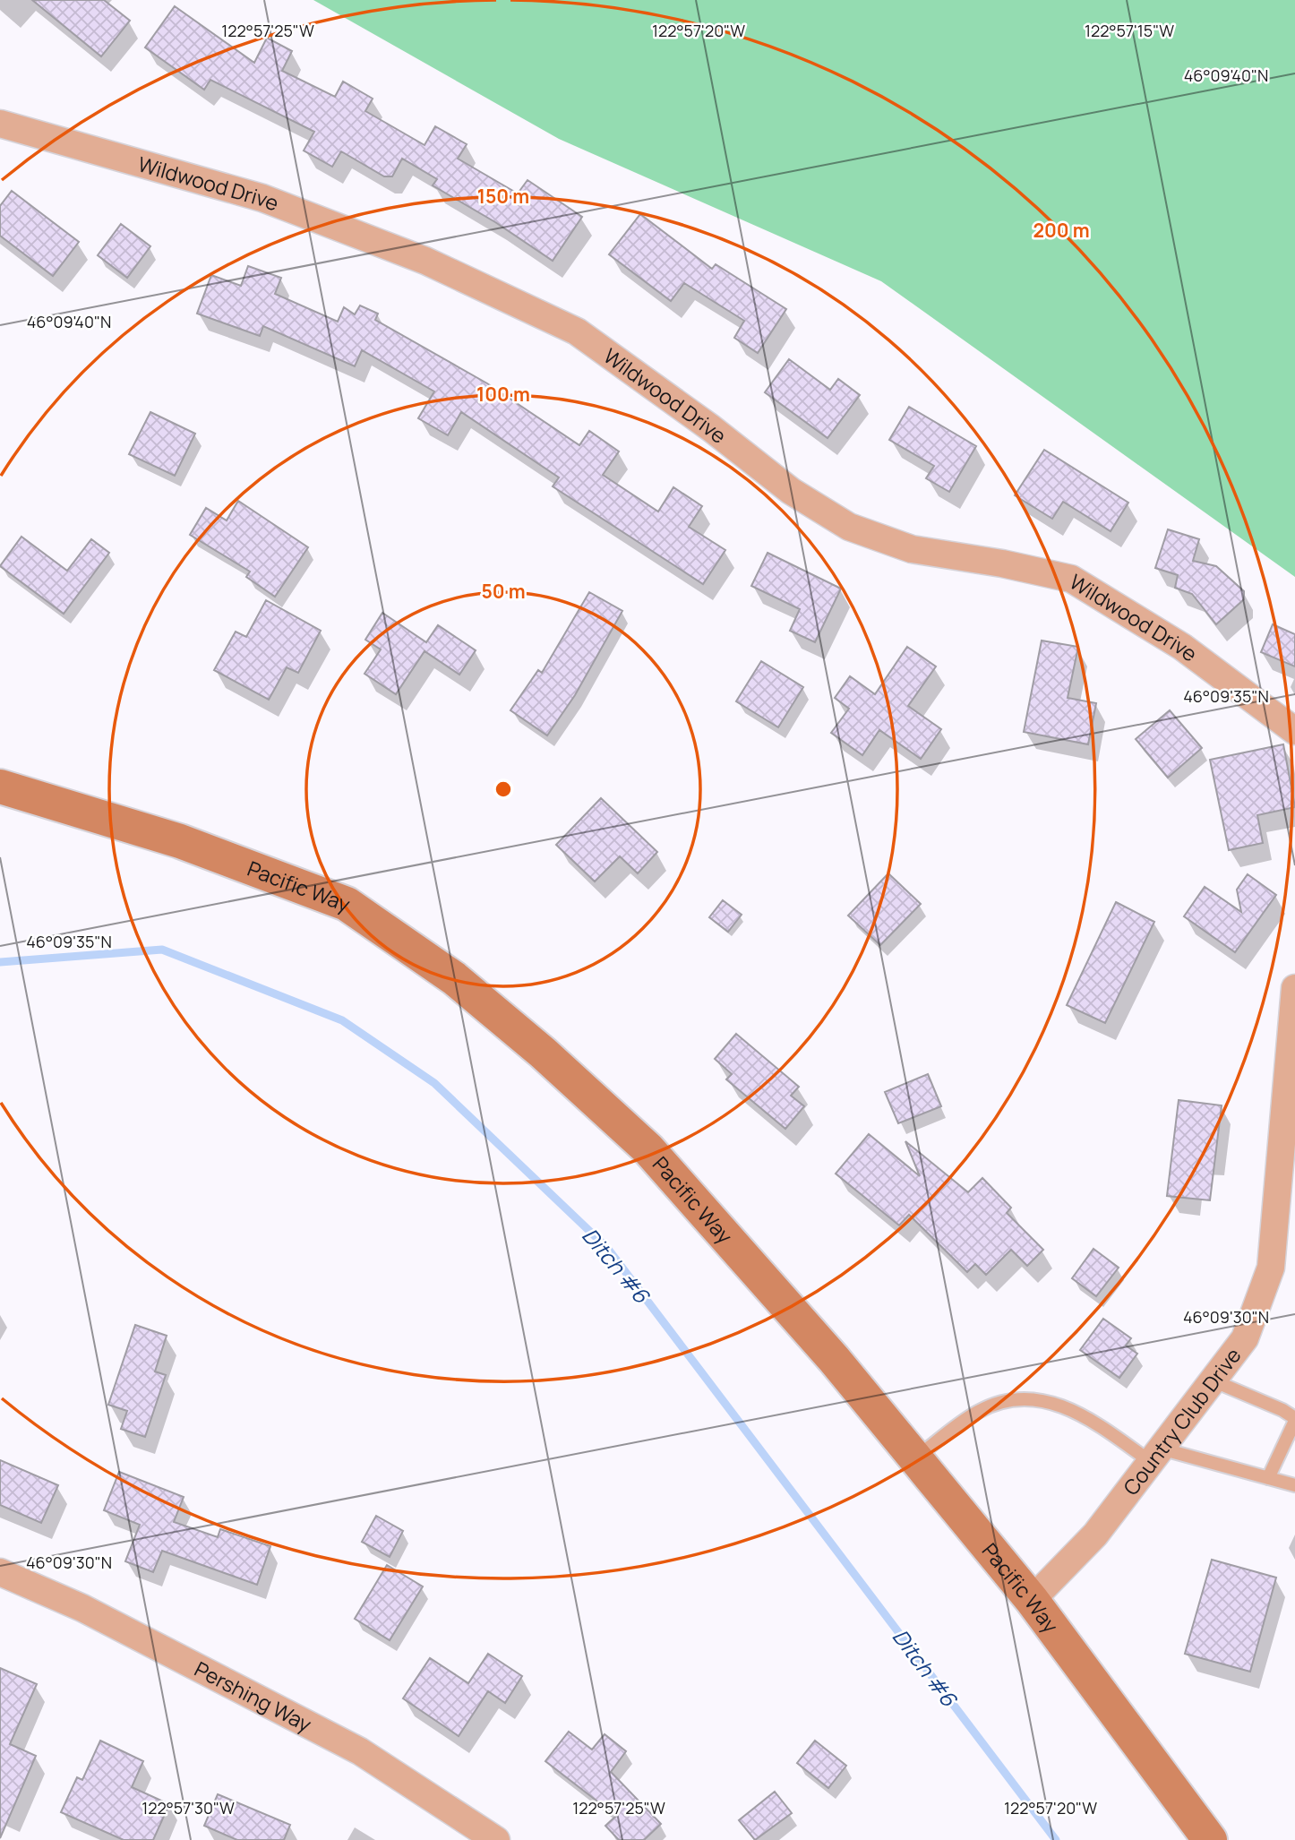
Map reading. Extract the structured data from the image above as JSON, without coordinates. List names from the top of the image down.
{
  "streets": {
    "main road": ["Pacific Way"],
    "street": ["Wildwood Drive", "Country Club Drive", "Pershing Way"]
  },
  "crossings": [
    ["Pacific Way", "Country Club Drive"]
  ],
  "water": ["Ditch #6"],
  "coordinates": [
    "122°57'25\"W",
    "122°57'20\"W",
    "122°57'15\"W",
    "46°09'40\"N",
    "46°09'35\"N",
    "46°09'30\"N",
    "122°57'30\"W"
  ],
  "rings": [
    "150 m",
    "200 m",
    "100 m",
    "50 m"
  ]
}
